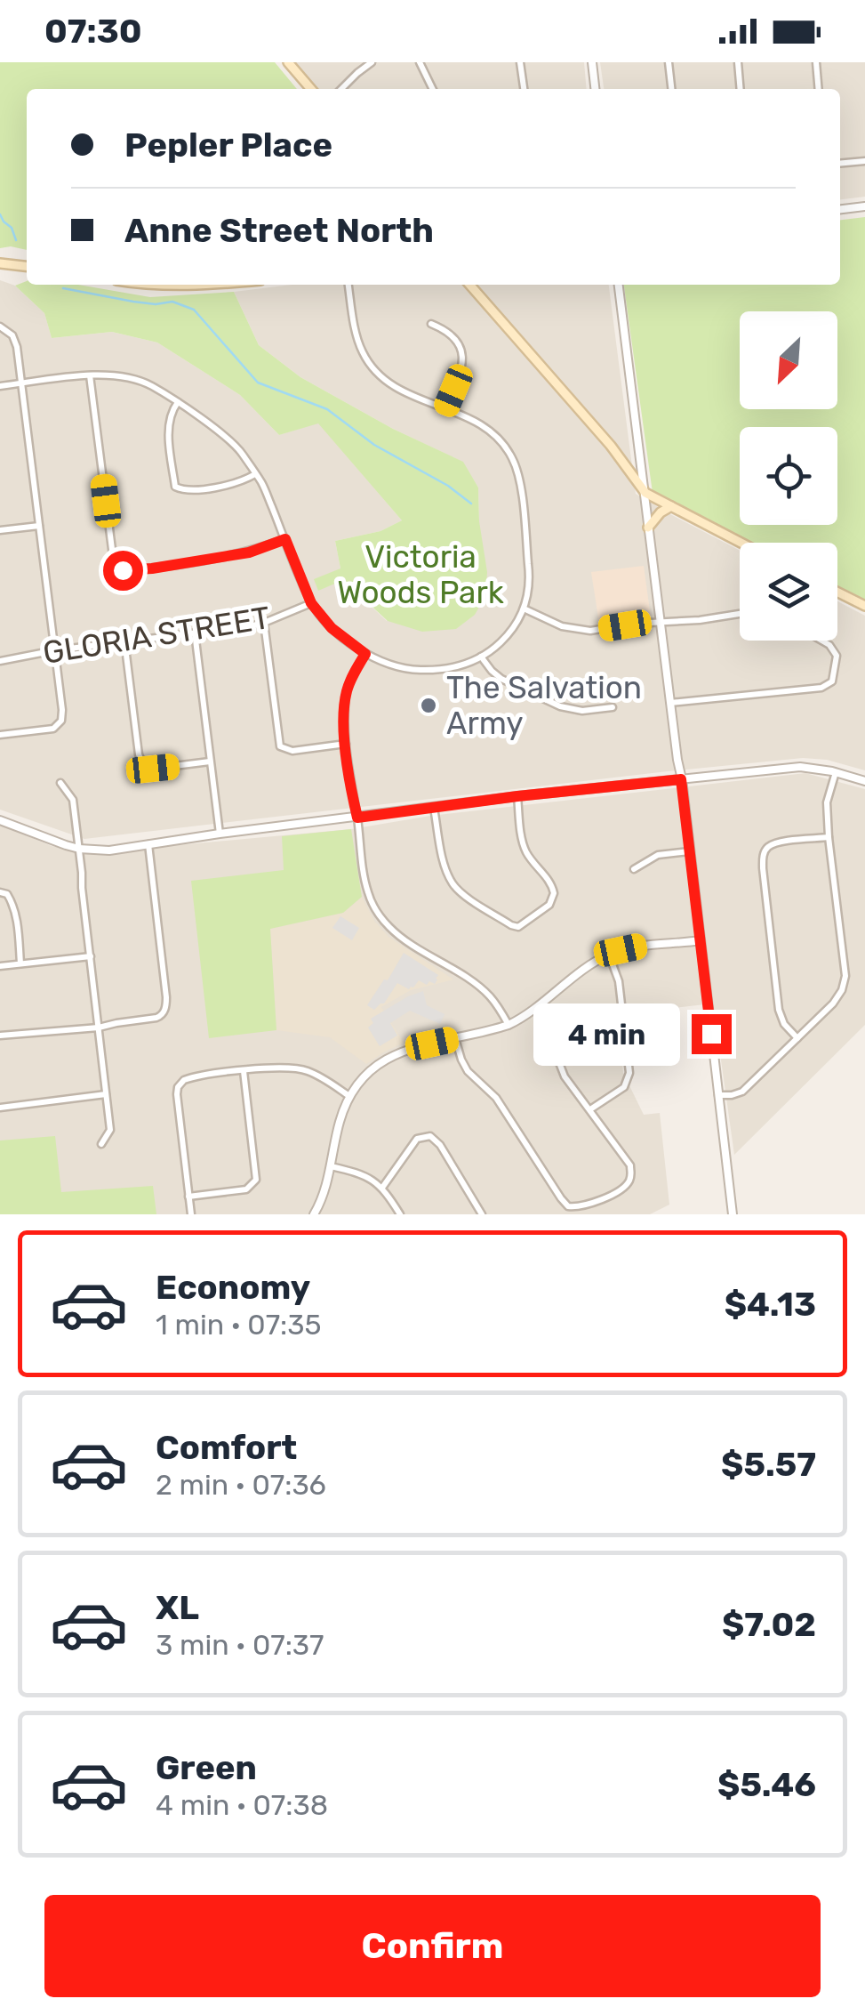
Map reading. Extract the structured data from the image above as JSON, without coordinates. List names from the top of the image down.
{
  "streets": {
    "street": ["GLORIA STREET"]
  },
  "parks": ["Victoria Woods Park"],
  "places": ["The Salvation Army"],
  "north": "bottom left",
  "page": {
    "status": "07:30",
    "banner": ["Pepler Place", "Anne Street North"],
    "bubble": "4 min",
    "list": [
      {
        "name": "Economy",
        "note": "1 min · 07:35",
        "value": "$4.13"
      },
      {
        "name": "Comfort",
        "note": "2 min · 07:36",
        "value": "$5.57"
      },
      {
        "name": "XL",
        "note": "3 min · 07:37",
        "value": "$7.02"
      },
      {
        "name": "Green",
        "note": "4 min · 07:38",
        "value": "$5.46"
      }
    ],
    "buttons": "Confirm"
  }
}
